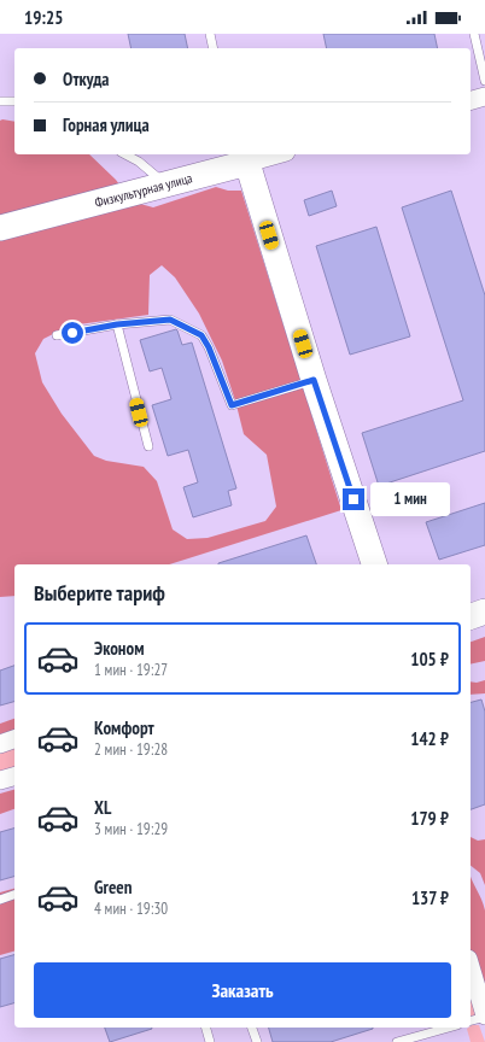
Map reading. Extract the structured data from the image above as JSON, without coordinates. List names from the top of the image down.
{
  "streets": {
    "street": ["Физкультурная улица"]
  },
  "page": {
    "status": "19:25",
    "banner": ["Откуда", "Горная улица"],
    "bubble": "1 мин",
    "heading": "Выберите тариф",
    "list": [
      {
        "name": "Эконом",
        "note": "1 мин · 19:27",
        "value": "105 ₽"
      },
      {
        "name": "Комфорт",
        "note": "2 мин · 19:28",
        "value": "142 ₽"
      },
      {
        "name": "XL",
        "note": "3 мин · 19:29",
        "value": "179 ₽"
      },
      {
        "name": "Green",
        "note": "4 мин · 19:30",
        "value": "137 ₽"
      }
    ],
    "buttons": "Заказать"
  }
}
